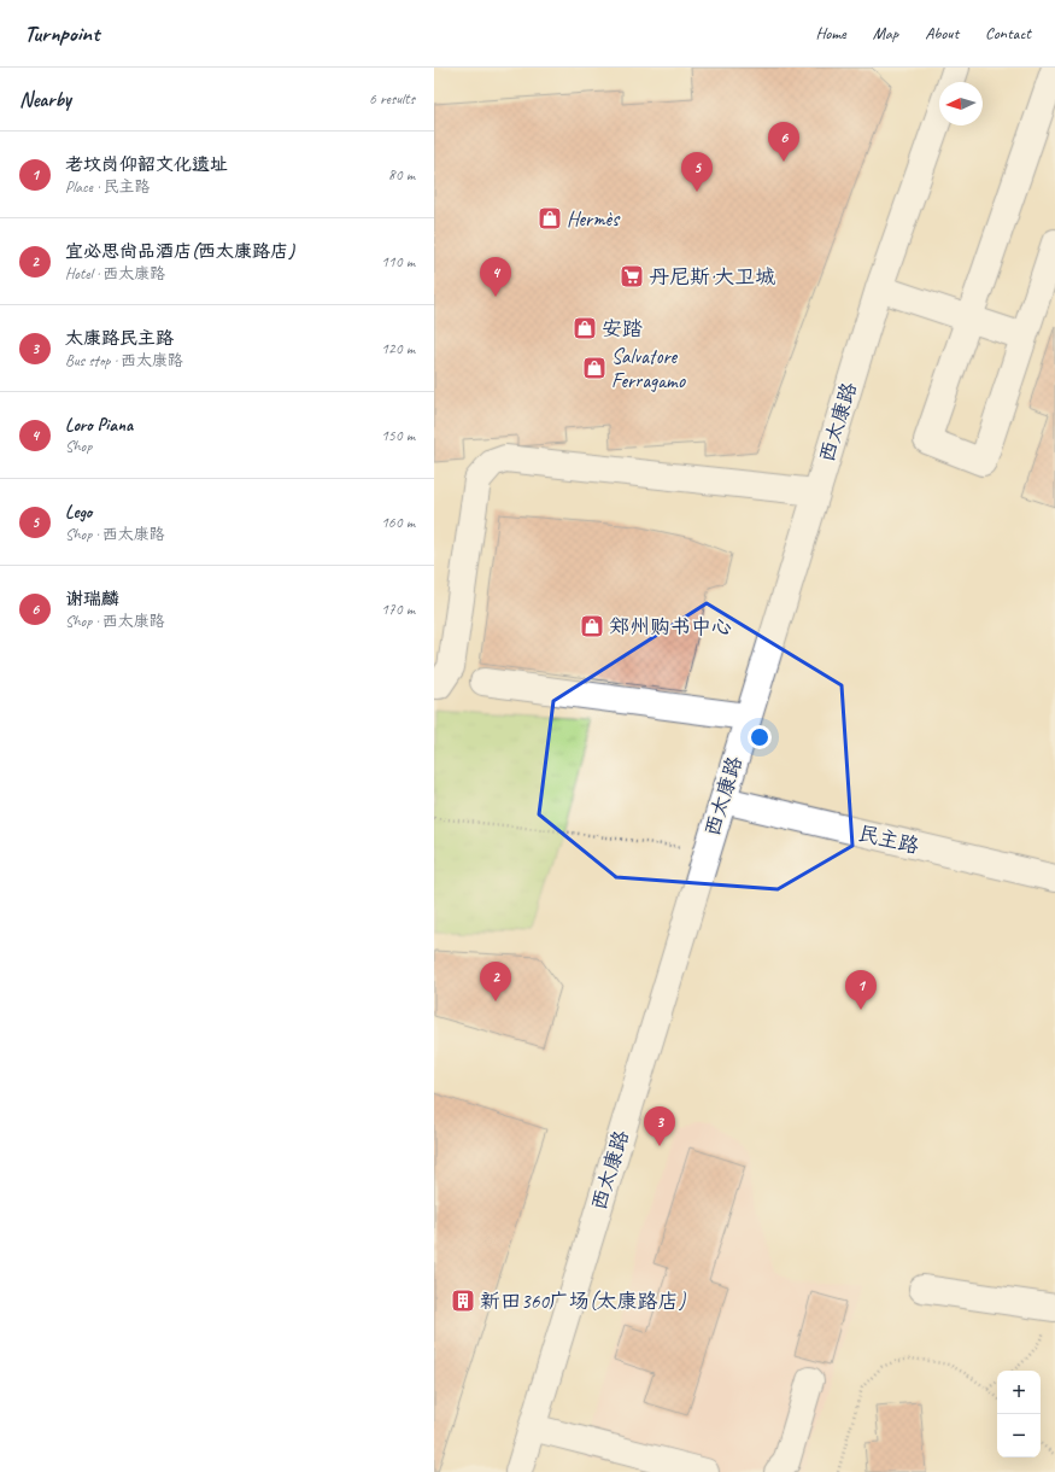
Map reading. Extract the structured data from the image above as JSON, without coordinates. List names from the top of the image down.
{
  "streets": {
    "street": ["西太康路", "民主路"]
  },
  "crossings": [
    ["西太康路", "民主路"]
  ],
  "places": {
    "shop": [
      "Hermès",
      "安踏",
      "Salvatore Ferragamo",
      "郑州购书中心"
    ],
    "supermarket": ["丹尼斯·大卫城"],
    "building": ["新田360广场(太康路店)"]
  },
  "north": "left",
  "page": {
    "header": "Turnpoint",
    "nav": [
      "Home",
      "Map",
      "About",
      "Contact"
    ],
    "heading": ["Nearby", "6 results"],
    "pins": [
      "6",
      "5",
      "4",
      "2",
      "1",
      "3"
    ],
    "list": [
      {
        "mark": "1",
        "name": "老坟岗仰韶文化遗址",
        "note": "Place · 民主路",
        "value": "80 m"
      },
      {
        "mark": "2",
        "name": "宜必思尚品酒店(西太康路店)",
        "note": "Hotel · 西太康路",
        "value": "110 m"
      },
      {
        "mark": "3",
        "name": "太康路民主路",
        "note": "Bus stop · 西太康路",
        "value": "120 m"
      },
      {
        "mark": "4",
        "name": "Loro Piana",
        "note": "Shop",
        "value": "150 m"
      },
      {
        "mark": "5",
        "name": "Lego",
        "note": "Shop · 西太康路",
        "value": "160 m"
      },
      {
        "mark": "6",
        "name": "谢瑞麟",
        "note": "Shop · 西太康路",
        "value": "170 m"
      }
    ],
    "map_buttons": ["+", "−"]
  }
}
